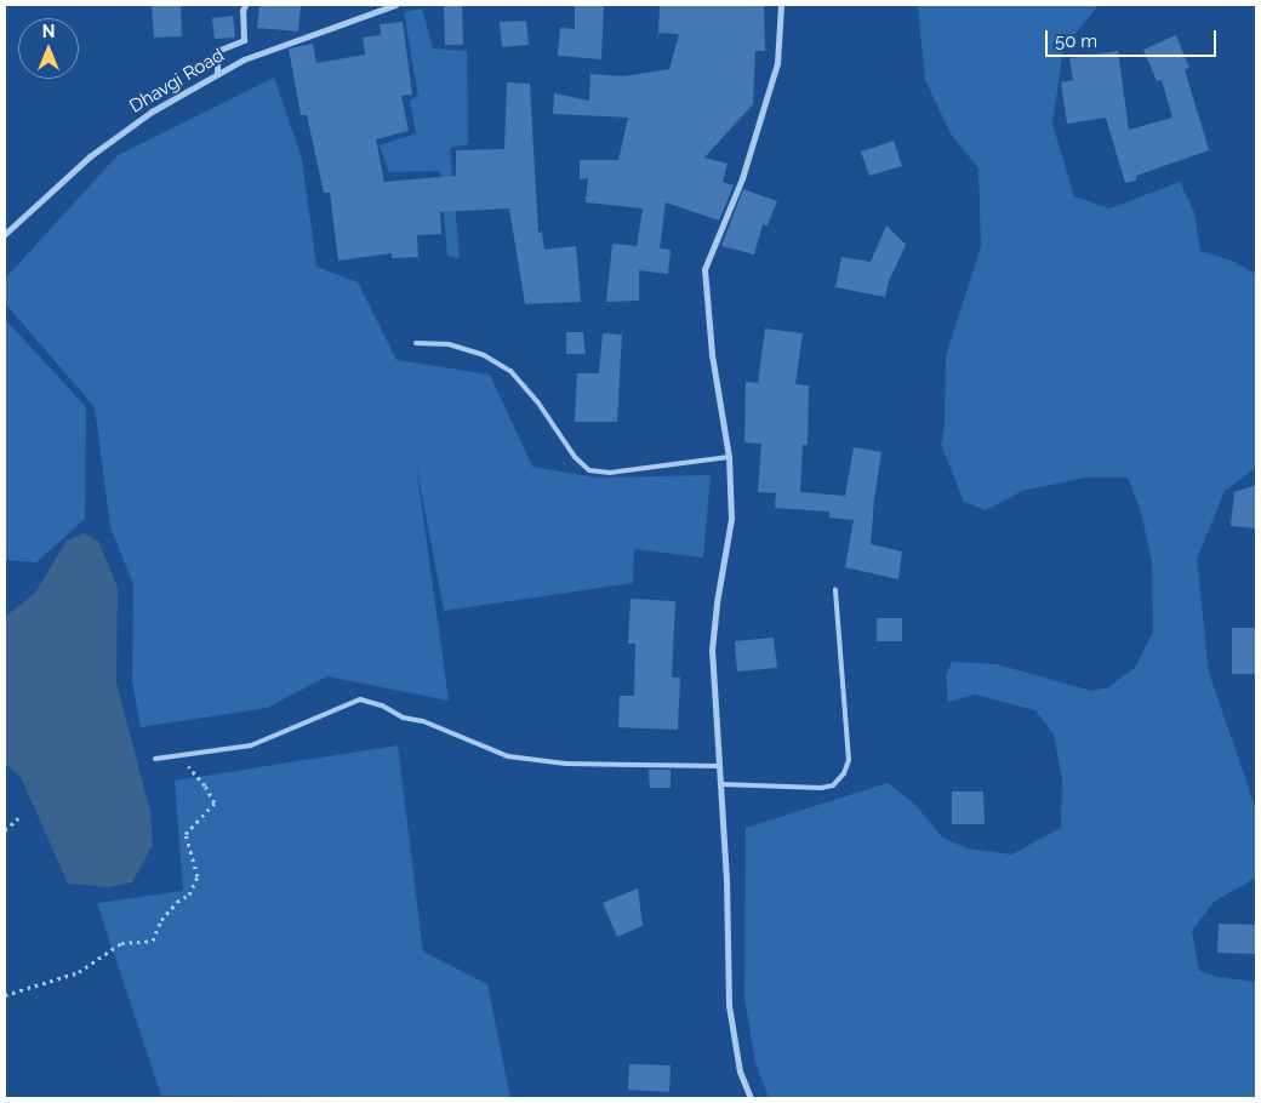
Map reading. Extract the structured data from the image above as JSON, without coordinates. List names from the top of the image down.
{
  "streets": {
    "street": ["Dhavgi Road"]
  },
  "scale_bar": "50 m",
  "north": "top"
}
